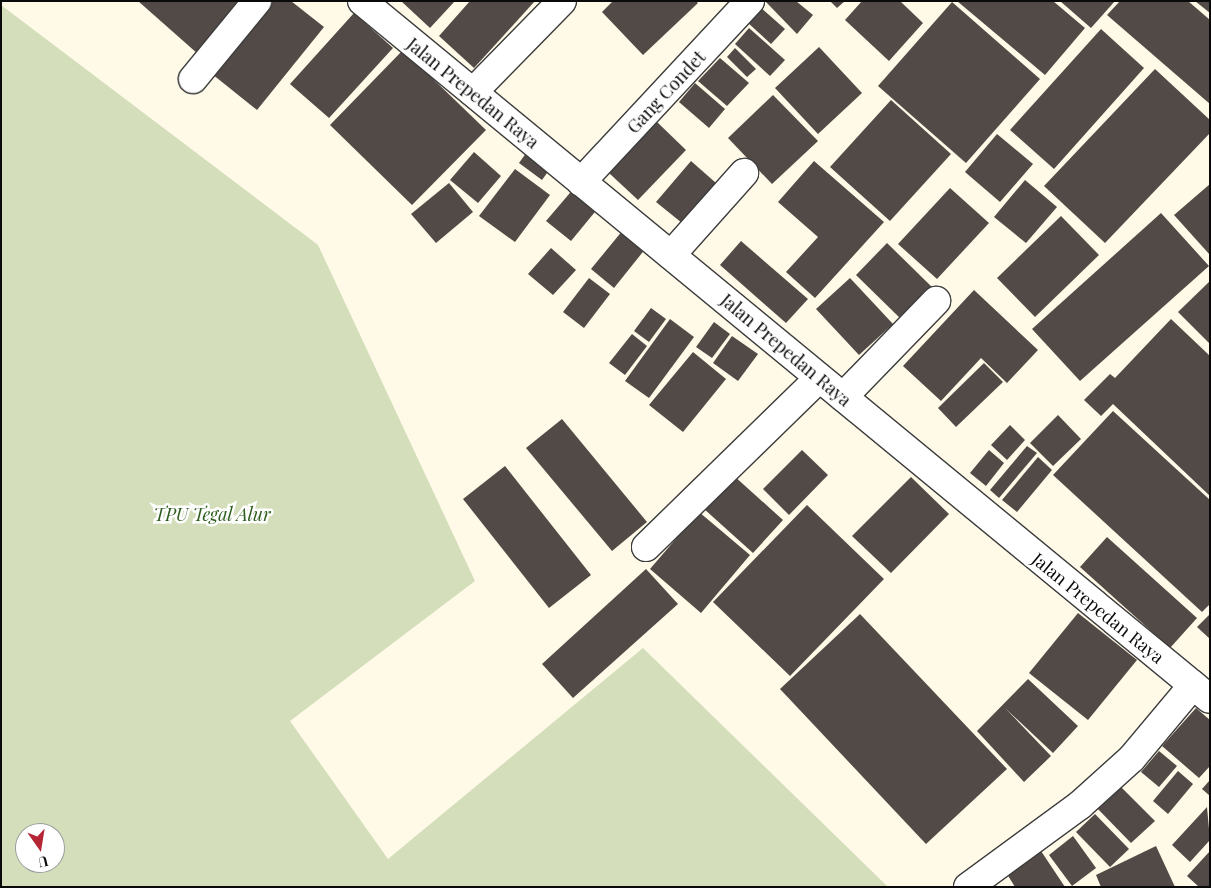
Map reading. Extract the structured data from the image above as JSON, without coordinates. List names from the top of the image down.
{
  "streets": {
    "street": ["Gang Condet", "Jalan Prepedan Raya"]
  },
  "crossings": [
    ["Gang Condet", "Jalan Prepedan Raya"]
  ],
  "parks": ["TPU Tegal Alur"],
  "north": "bottom"
}
